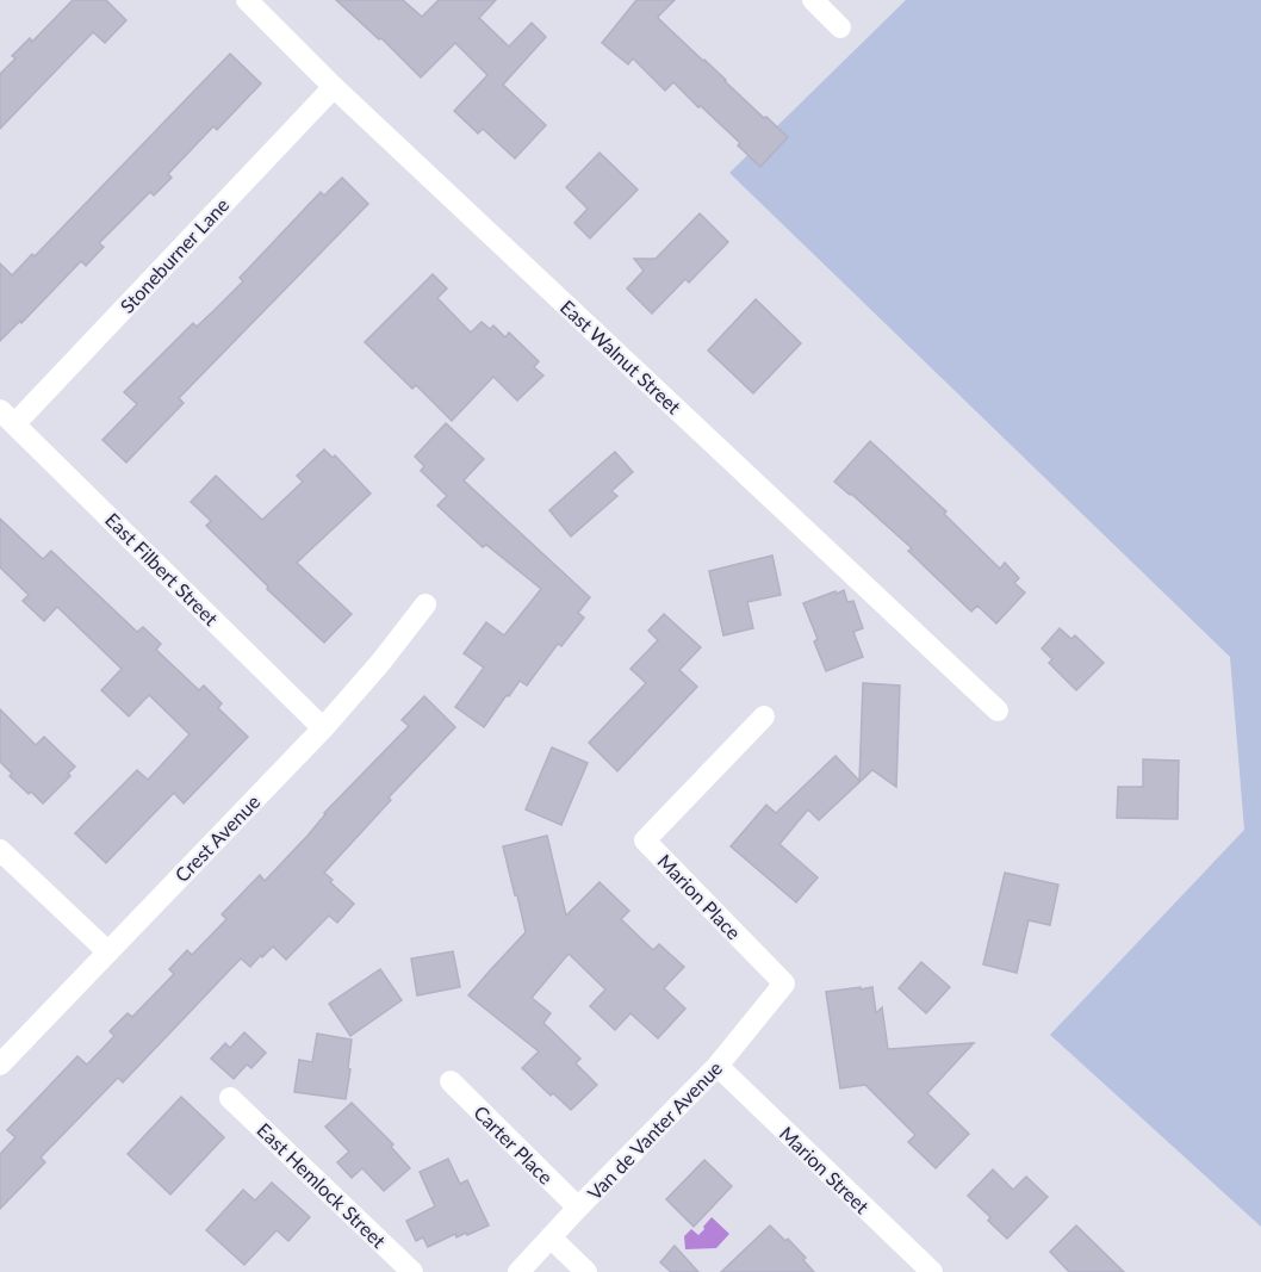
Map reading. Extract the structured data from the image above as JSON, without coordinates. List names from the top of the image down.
{
  "streets": {
    "street": [
      "Stoneburner Lane",
      "East Walnut Street",
      "East Filbert Street",
      "Crest Avenue",
      "Marion Place",
      "Van de Vanter Avenue",
      "Carter Place",
      "Marion Street",
      "East Hemlock Street"
    ]
  },
  "crossings": [
    ["Stoneburner Lane", "East Walnut Street"],
    ["Stoneburner Lane", "East Filbert Street"],
    ["East Filbert Street", "Crest Avenue"],
    ["Marion Place", "Van de Vanter Avenue"],
    ["Van de Vanter Avenue", "Carter Place"],
    ["Van de Vanter Avenue", "Marion Street"]
  ]
}
